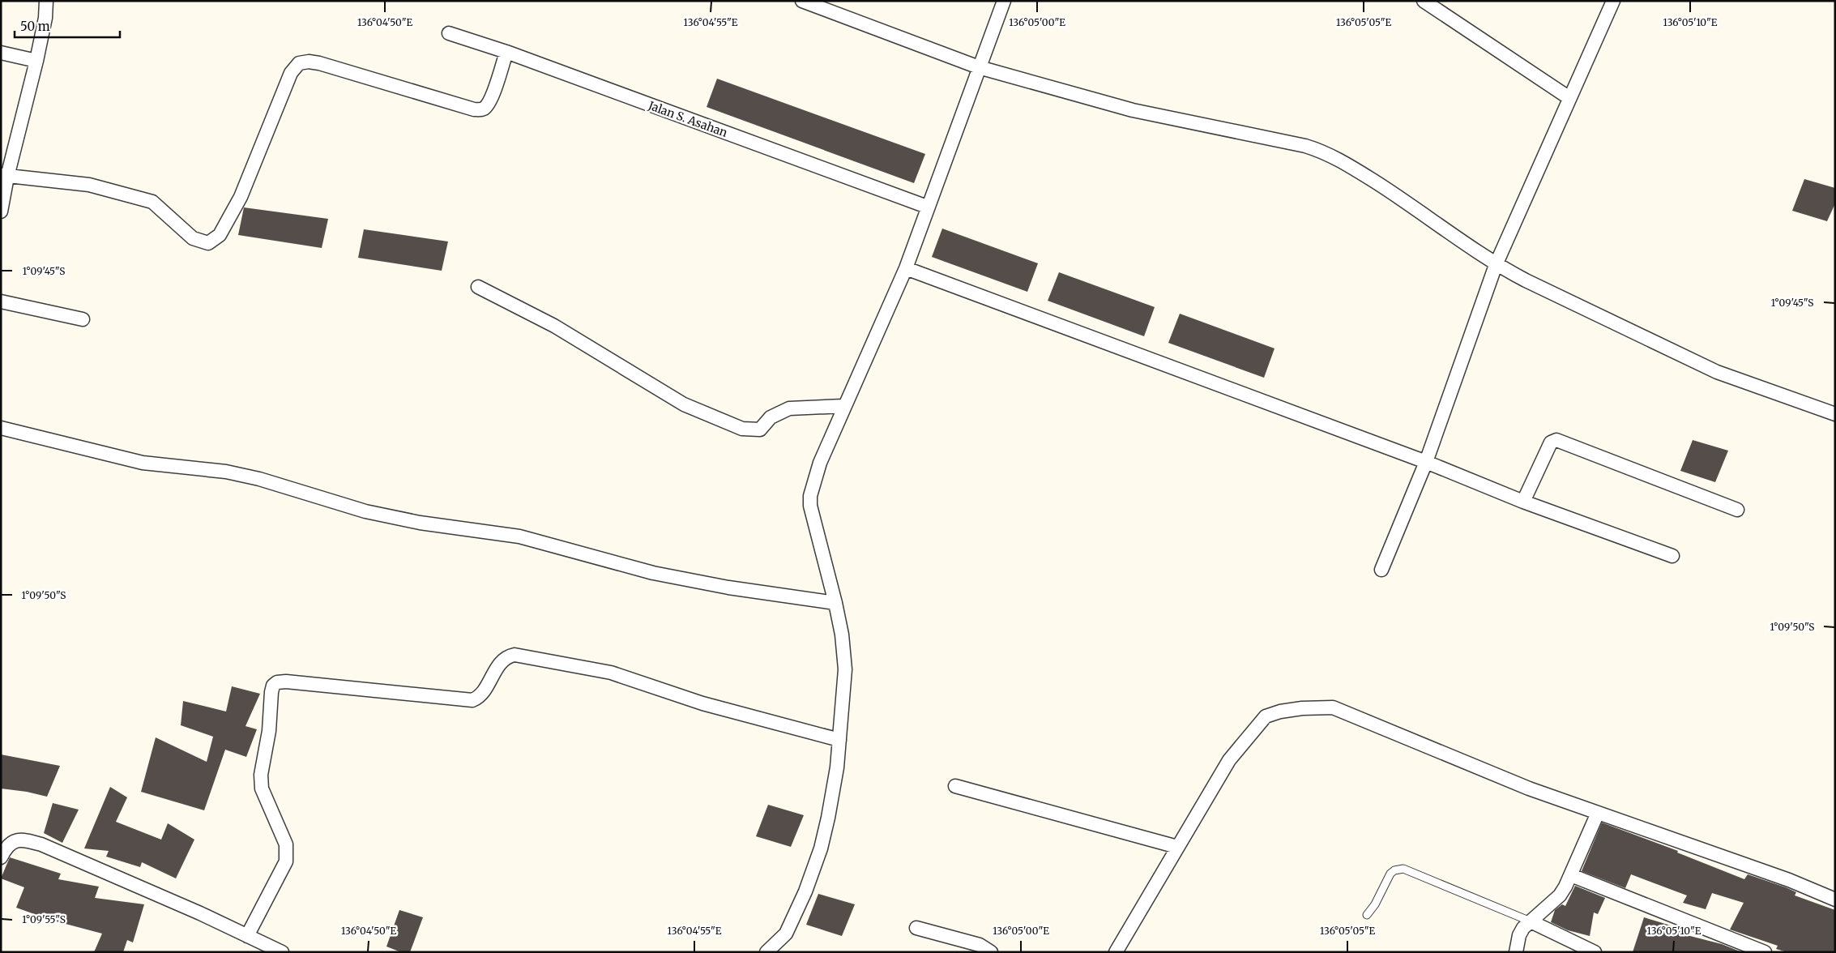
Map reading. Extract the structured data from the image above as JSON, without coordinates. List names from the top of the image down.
{
  "streets": {
    "street": ["Jalan S. Asahan"]
  },
  "scale_bar": "50 m",
  "coordinates": [
    "136°04'50\"E",
    "136°04'55\"E",
    "136°05'00\"E",
    "136°05'05\"E",
    "136°05'10\"E",
    "1°09'45\"S",
    "1°09'50\"S",
    "1°09'55\"S"
  ]
}
